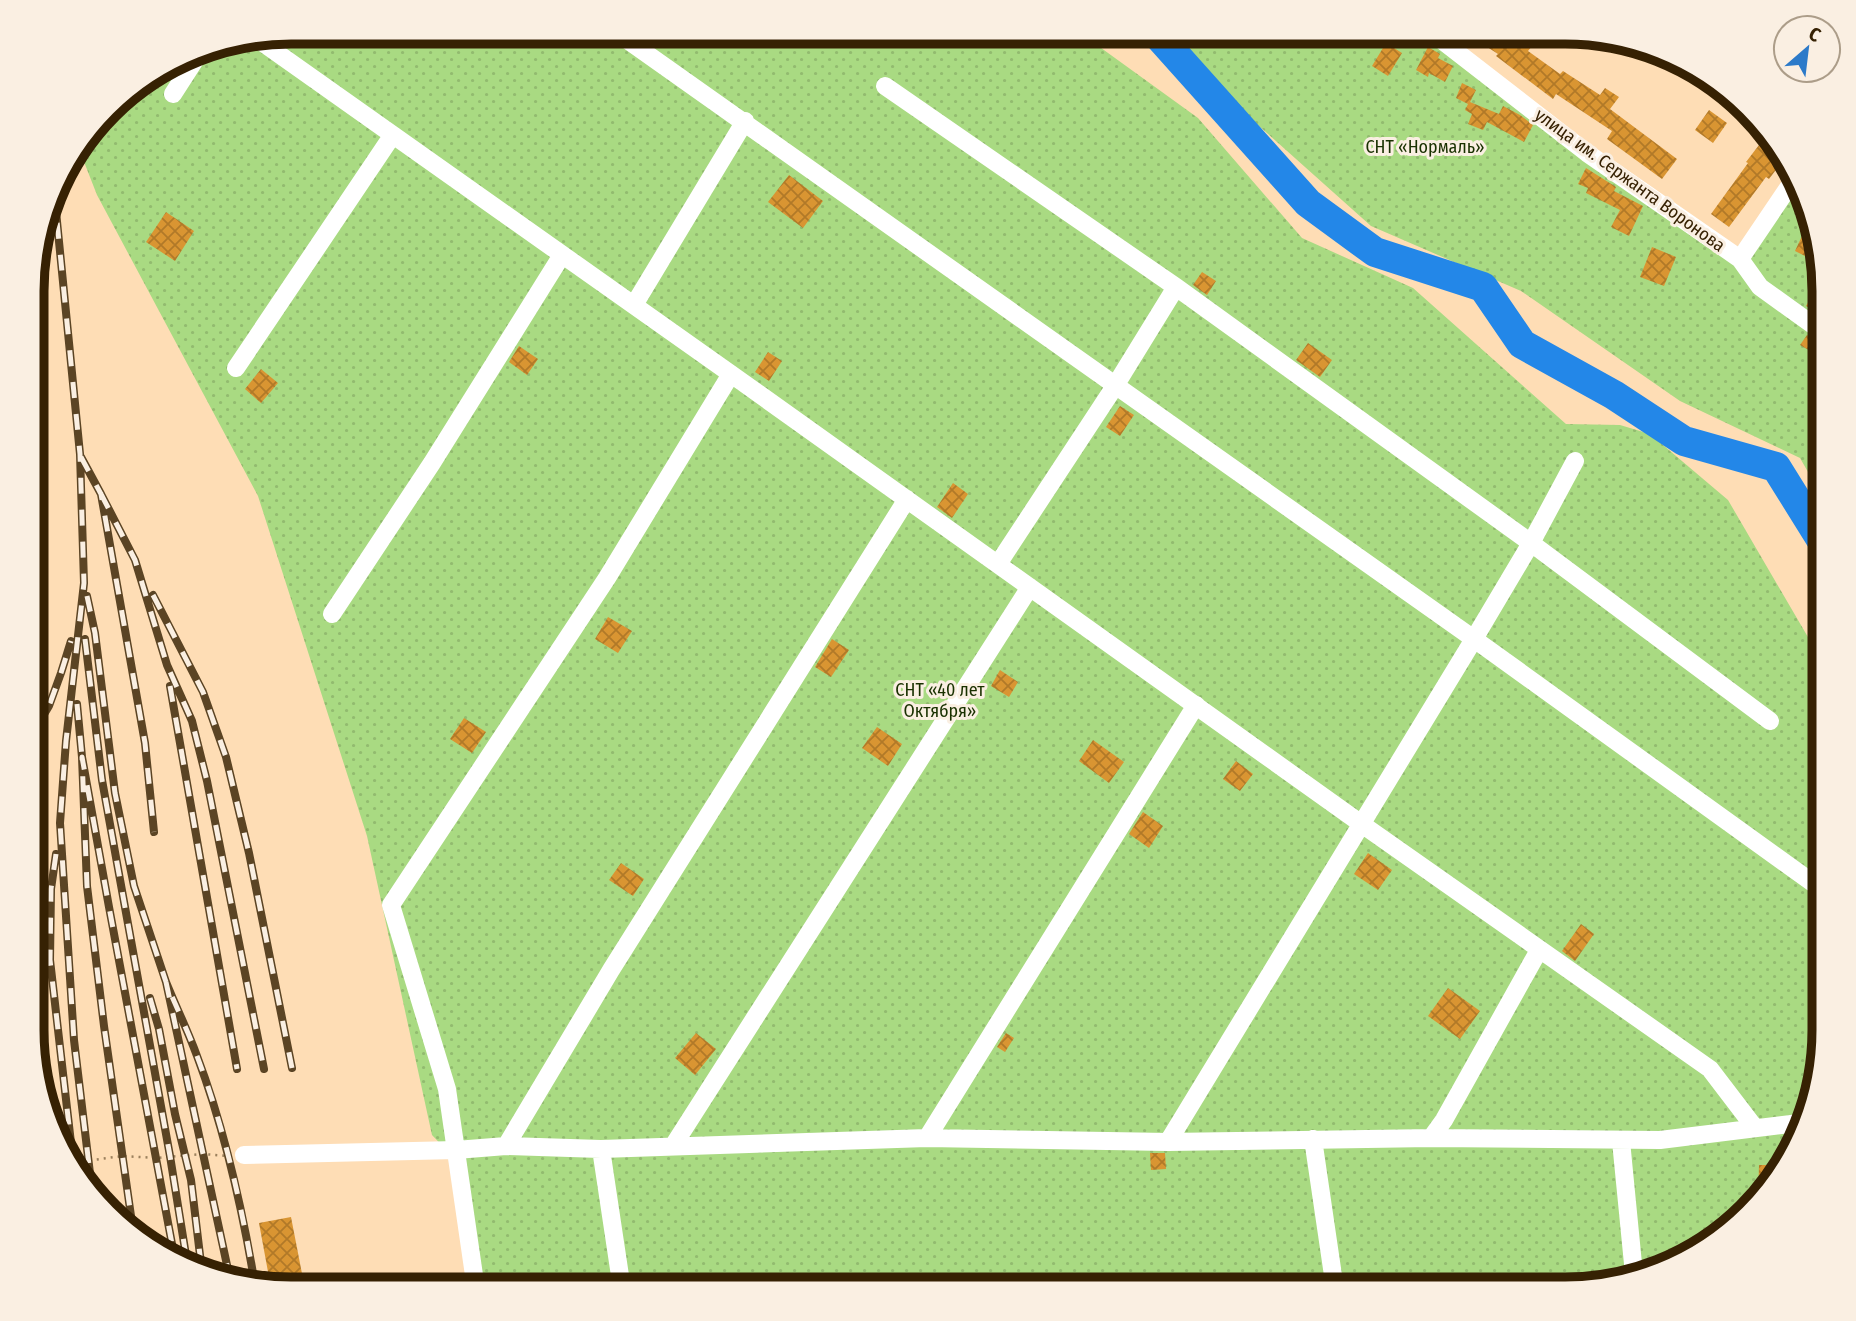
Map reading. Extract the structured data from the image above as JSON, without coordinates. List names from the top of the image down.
{
  "streets": {
    "street": ["улица им. Сержанта Воронова"]
  },
  "parks": ["СНТ «Нормаль»", "СНТ «40 лет Октября»"],
  "north": "top right"
}
